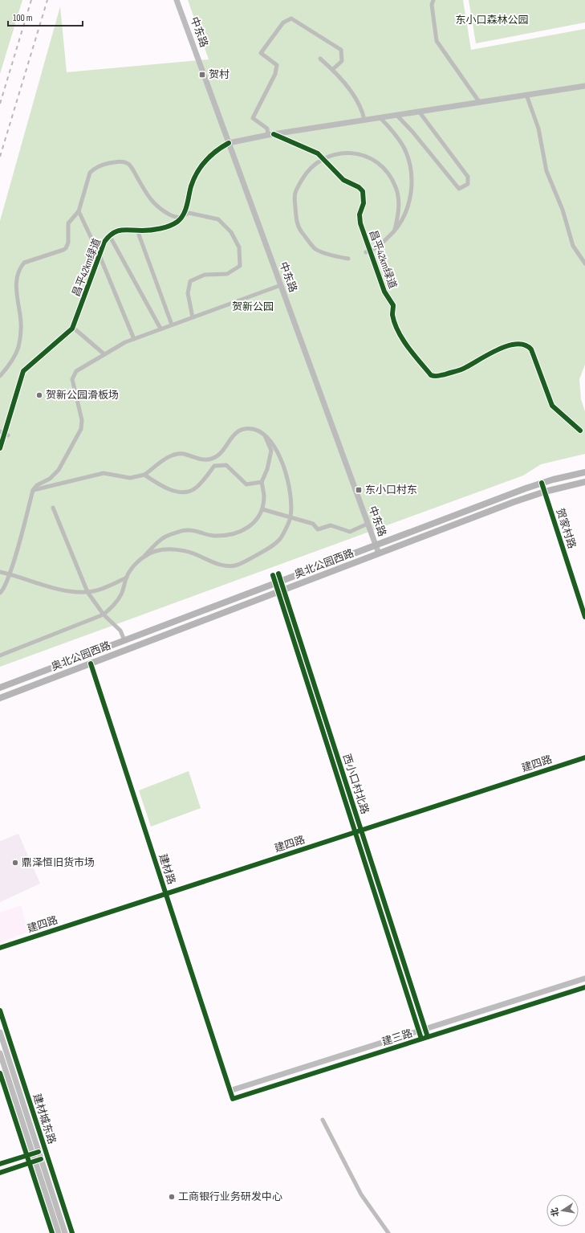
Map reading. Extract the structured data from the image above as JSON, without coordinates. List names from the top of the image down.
{
  "streets": {
    "main road": ["奥北公园西路"],
    "street": [
      "中东路",
      "贺家村路",
      "建四路",
      "西小口村北路",
      "建材路",
      "建三路",
      "建材城东路"
    ],
    "cycle path": ["昌平42km绿道"]
  },
  "crossings": [
    ["中东路", "奥北公园西路"],
    ["贺家村路", "奥北公园西路"],
    ["奥北公园西路", "西小口村北路"],
    ["奥北公园西路", "建材路"],
    ["建四路", "西小口村北路"],
    ["建四路", "建材路"],
    ["西小口村北路", "建三路"],
    ["建材路", "建三路"]
  ],
  "parks": ["东小口森林公园", "贺新公园"],
  "places": {
    "transit": ["贺村", "东小口村东"],
    "other": ["贺新公园滑板场", "鼎泽恒旧货市场", "工商银行业务研发中心"]
  },
  "scale_bar": "100 m",
  "north": "left"
}
